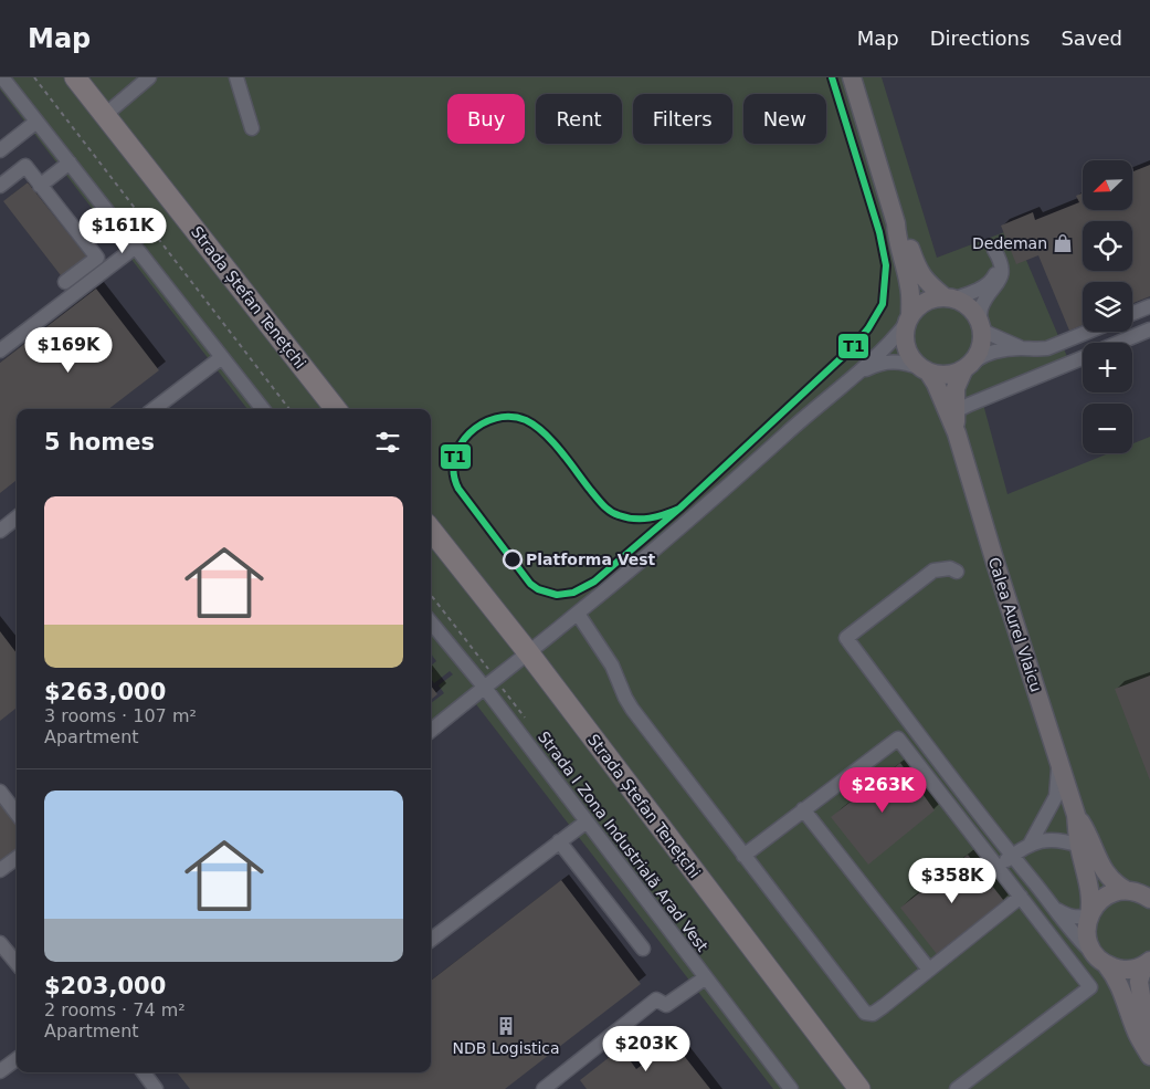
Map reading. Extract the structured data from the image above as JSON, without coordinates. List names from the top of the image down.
{
  "streets": {
    "highway": ["Strada Ștefan Tenețchi"],
    "main road": ["Calea Aurel Vlaicu"],
    "street": ["Strada I Zona Industrială Arad Vest"]
  },
  "places": {
    "shop": ["Dedeman"],
    "other": ["Platforma Vest"],
    "building": ["NDB Logistica"]
  },
  "lines": ["transit line T1"],
  "north": "bottom left",
  "page": {
    "header": "Map",
    "nav": ["Map", "Directions", "Saved"],
    "chip": [
      "Buy",
      "Rent",
      "Filters",
      "New"
    ],
    "map_buttons": ["+", "−"],
    "price": [
      "$161K",
      "$169K",
      "$263K",
      "$358K",
      "$203K"
    ],
    "heading": "5 homes",
    "list": [
      {
        "name": "$263,000",
        "note": "3 rooms · 107 m² · Apartment"
      },
      {
        "name": "$203,000",
        "note": "2 rooms · 74 m² · Apartment"
      }
    ]
  }
}
